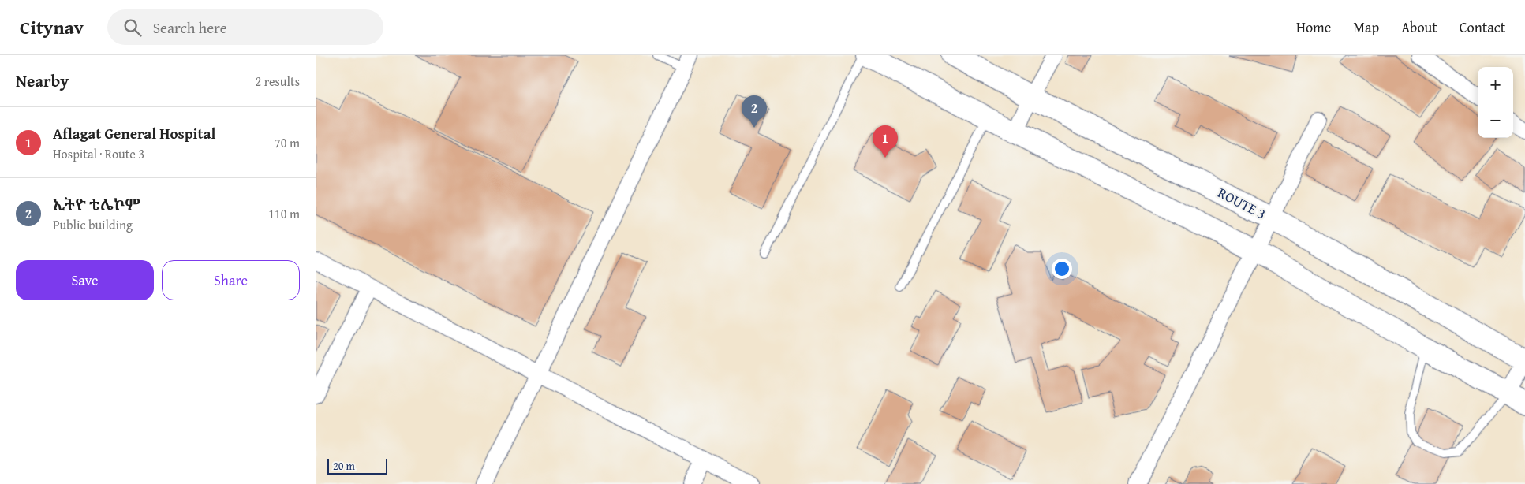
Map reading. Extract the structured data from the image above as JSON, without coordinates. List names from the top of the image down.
{
  "streets": {
    "main road": ["ROUTE 3"]
  },
  "scale_bar": "20 m",
  "page": {
    "header": "Citynav",
    "search": "Search here",
    "nav": [
      "Home",
      "Map",
      "About",
      "Contact"
    ],
    "heading": ["Nearby", "2 results"],
    "map_buttons": ["+", "−"],
    "pins": ["2", "1"],
    "list": [
      {
        "mark": "1",
        "name": "Aflagat General Hospital",
        "note": "Hospital · Route 3",
        "value": "70 m"
      },
      {
        "mark": "2",
        "name": "ኢትዮ ቴሌኮም",
        "note": "Public building",
        "value": "110 m"
      }
    ],
    "buttons": ["Save", "Share"],
    "scale": "20 m"
  }
}
